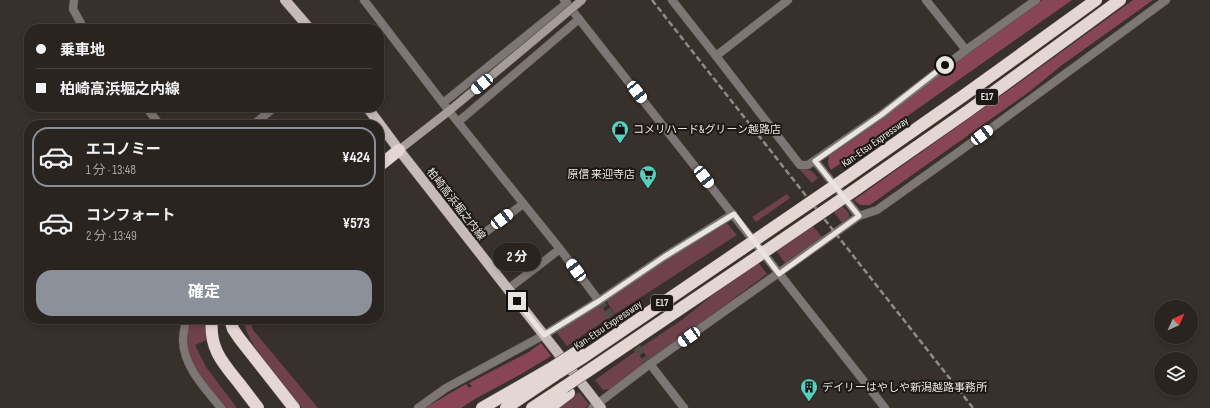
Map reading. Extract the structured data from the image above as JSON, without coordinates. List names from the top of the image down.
{
  "streets": {
    "highway": ["E17", "Kan-Etsu Expressway"],
    "main road": ["柏崎高浜堀之内線"]
  },
  "places": {
    "shop": ["コメリハード&グリーン越路店"],
    "supermarket": ["原信 来迎寺店"],
    "building": ["デイリーはやしや新潟越路事務所"]
  },
  "north": "top right",
  "page": {
    "banner": ["乗車地", "柏崎高浜堀之内線"],
    "list": [
      {
        "name": "エコノミー",
        "note": "1 分 · 13:48",
        "value": "¥424"
      },
      {
        "name": "コンフォート",
        "note": "2 分 · 13:49",
        "value": "¥573"
      }
    ],
    "bubble": "2 分",
    "buttons": "確定"
  }
}
